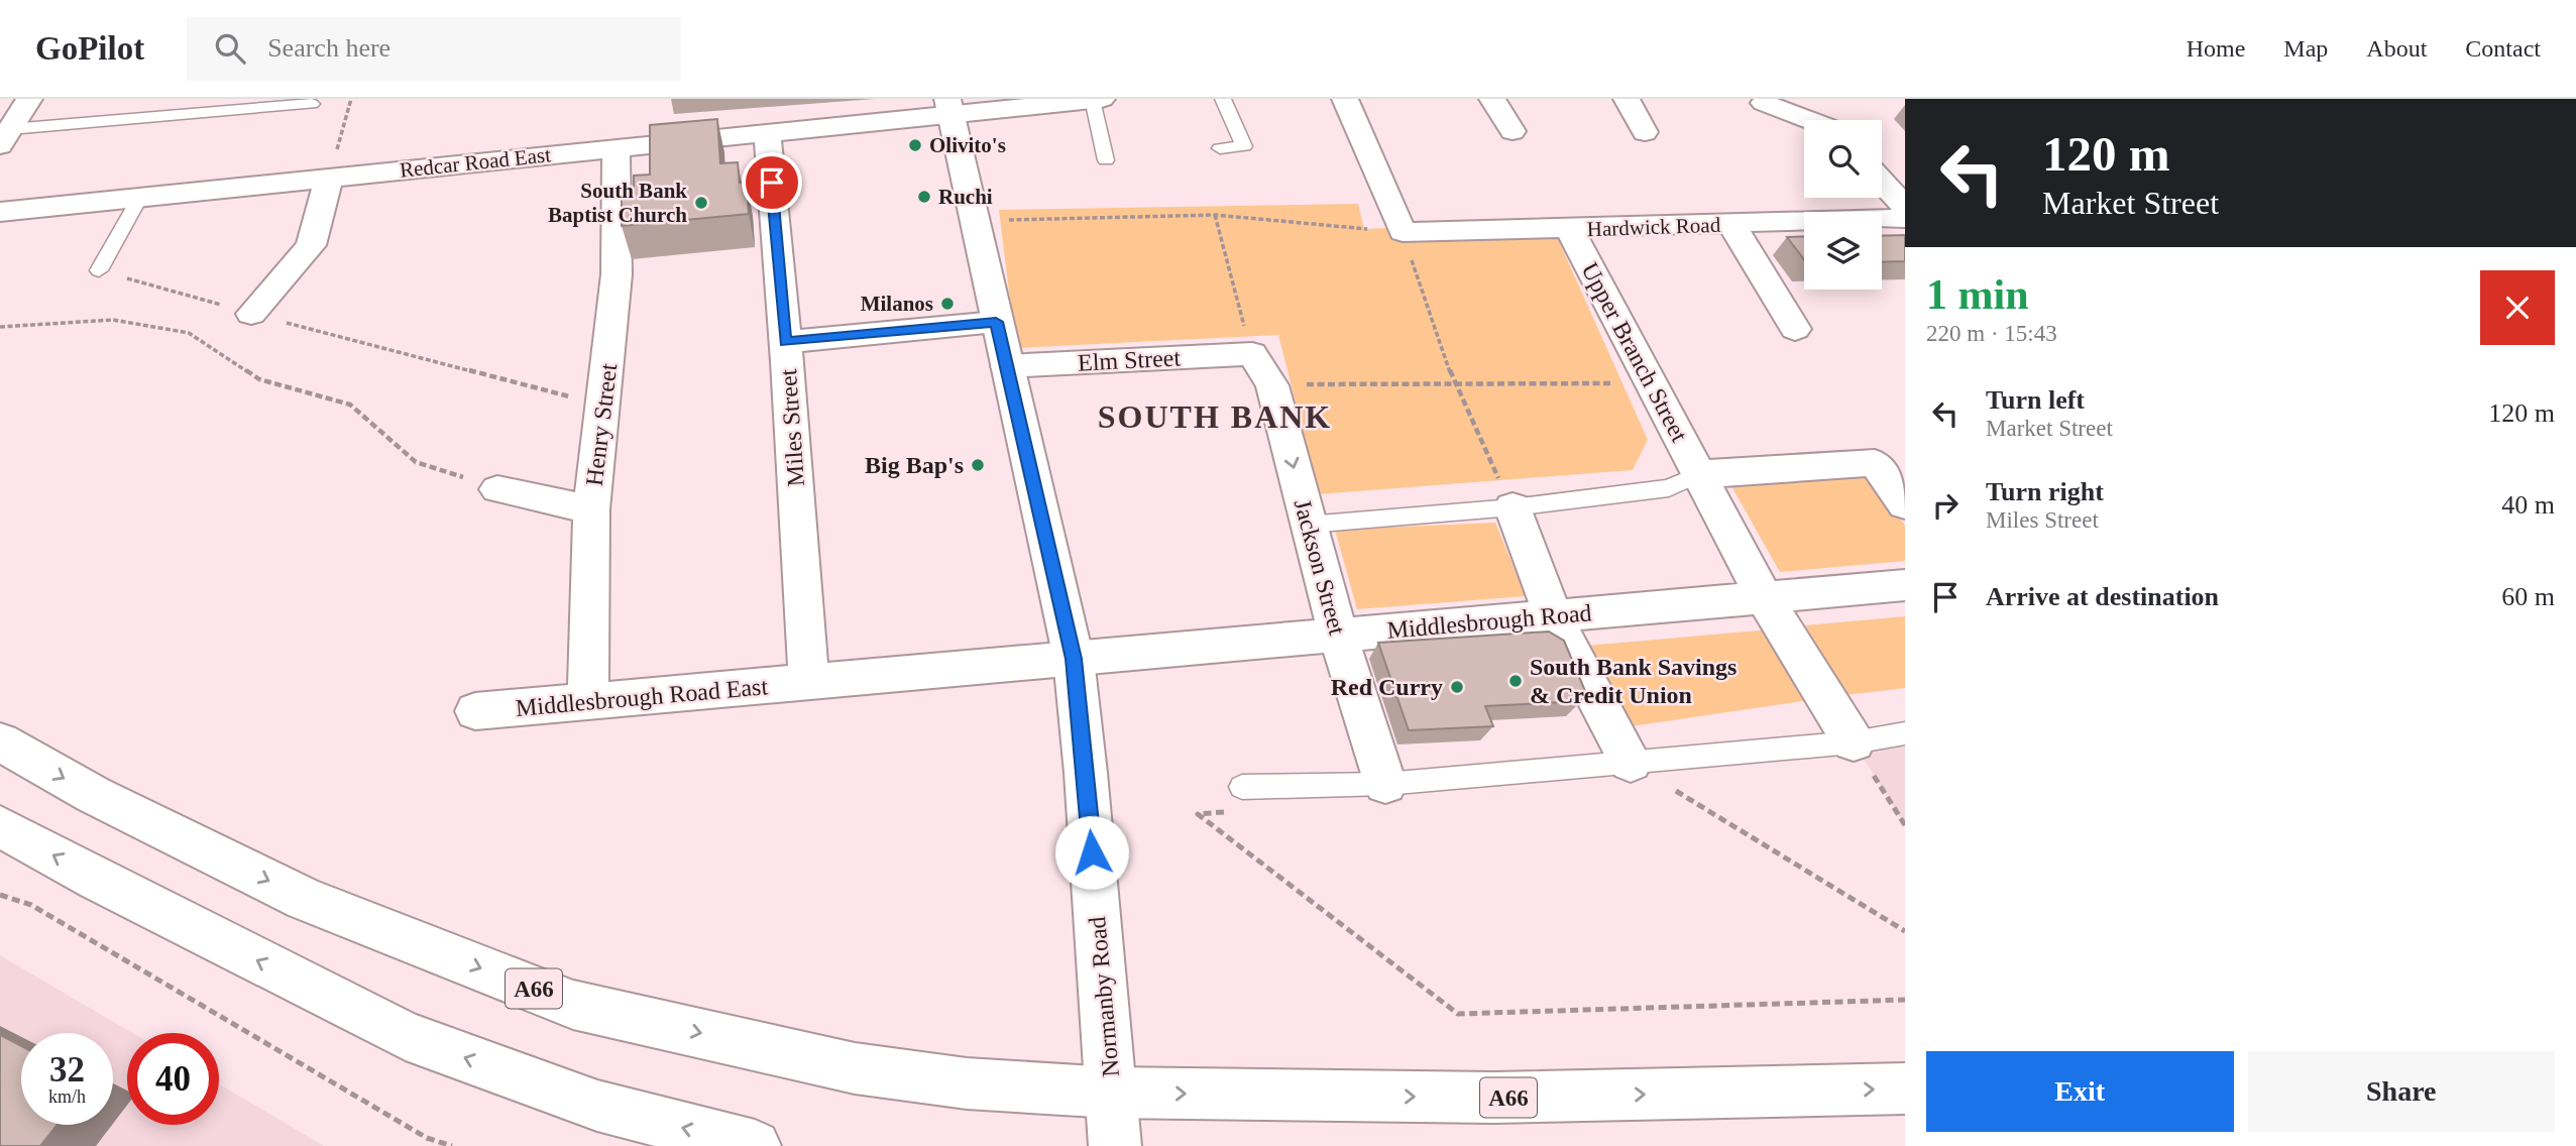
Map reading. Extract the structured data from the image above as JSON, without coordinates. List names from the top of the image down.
{
  "streets": {
    "main road": [
      "Redcar Road East",
      "Hardwick Road",
      "Upper Branch Street",
      "Elm Street",
      "Henry Street",
      "Miles Street",
      "Jackson Street",
      "Middlesbrough Road",
      "Middlesbrough Road East",
      "A66",
      "Normanby Road"
    ]
  },
  "crossings": [
    ["Redcar Road East", "Henry Street"],
    ["Redcar Road East", "Miles Street"],
    ["Redcar Road East", "Normanby Road"],
    ["Hardwick Road", "Upper Branch Street"],
    ["Upper Branch Street", "Middlesbrough Road"],
    ["Elm Street", "Jackson Street"],
    ["Elm Street", "Normanby Road"],
    ["Henry Street", "Middlesbrough Road East"],
    ["Miles Street", "Middlesbrough Road East"],
    ["Jackson Street", "Middlesbrough Road"],
    ["Middlesbrough Road", "Middlesbrough Road East"],
    ["Middlesbrough Road", "Normanby Road"],
    ["Middlesbrough Road East", "Normanby Road"],
    ["A66", "Normanby Road"]
  ],
  "districts": ["SOUTH BANK"],
  "places": [
    "Olivito's",
    "Ruchi",
    "South Bank Baptist Church",
    "Milanos",
    "Big Bap's",
    "South Bank Savings & Credit Union",
    "Red Curry"
  ],
  "page": {
    "header": "GoPilot",
    "search": "Search here",
    "nav": [
      "Home",
      "Map",
      "About",
      "Contact"
    ],
    "turn": ["120 m", "Market Street"],
    "heading": ["1 min", "220 m · 15:43"],
    "list": [
      {
        "name": "Turn left",
        "note": "Market Street",
        "value": "120 m"
      },
      {
        "name": "Turn right",
        "note": "Miles Street",
        "value": "40 m"
      },
      {
        "name": "Arrive at destination",
        "value": "60 m"
      }
    ],
    "speed": "32 km/h",
    "limit": "40",
    "buttons": ["Exit", "Share"]
  }
}
